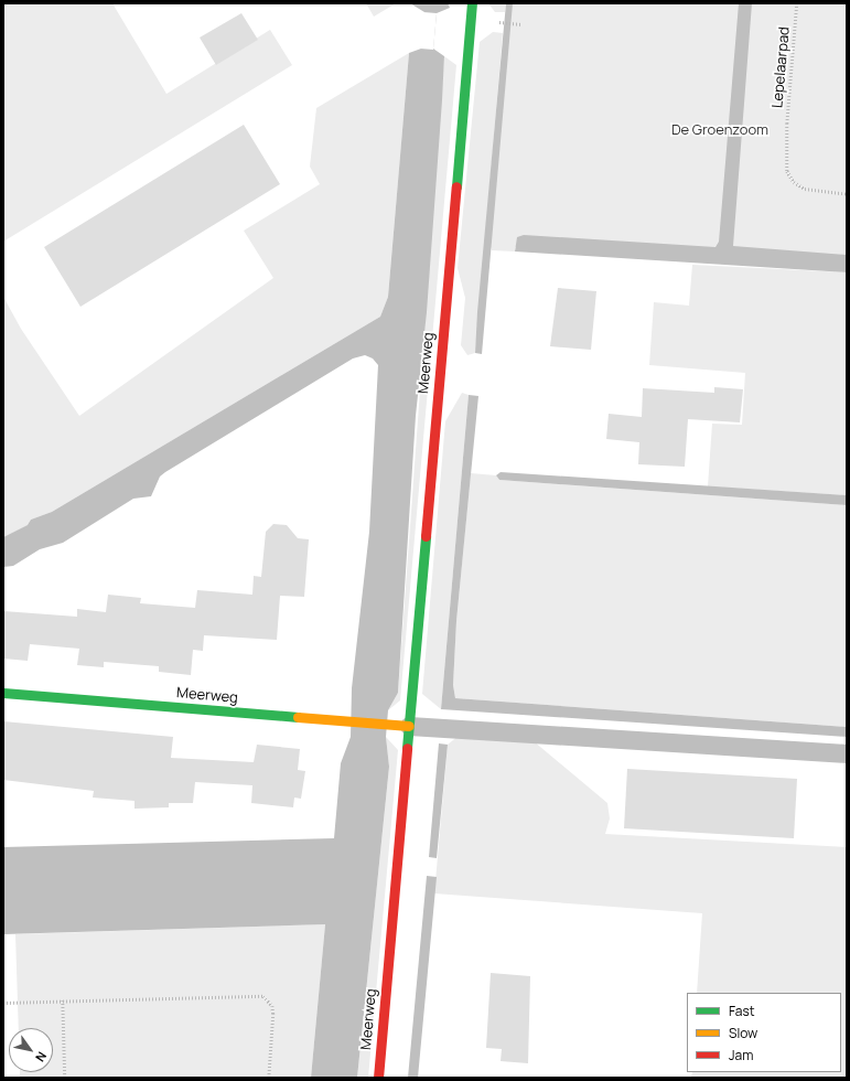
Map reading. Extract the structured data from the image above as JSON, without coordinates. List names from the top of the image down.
{
  "streets": {
    "street": ["Meerweg"],
    "path": ["Lepelaarpad"]
  },
  "parks": ["De Groenzoom"],
  "legend": ["Fast", "Slow", "Jam"],
  "north": "bottom right"
}
